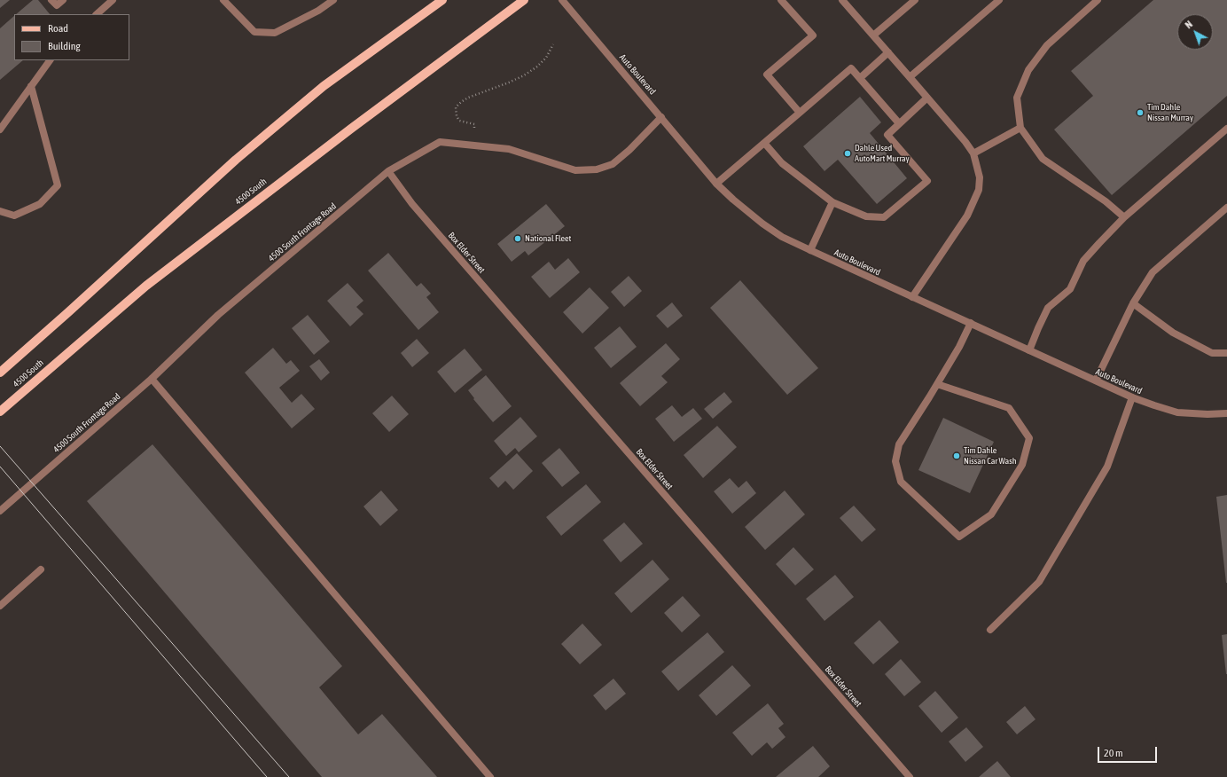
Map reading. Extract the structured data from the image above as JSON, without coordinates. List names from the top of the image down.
{
  "streets": {
    "main road": ["4500 South"],
    "street": ["Auto Boulevard", "4500 South Frontage Road", "Box Elder Street"]
  },
  "crossings": [
    ["Auto Boulevard", "4500 South Frontage Road"],
    ["4500 South Frontage Road", "Box Elder Street"]
  ],
  "places": [
    "Tim Dahle Nissan Murray",
    "Dahle Used AutoMart Murray",
    "National Fleet",
    "Tim Dahle Nissan Car Wash"
  ],
  "legend": ["Road", "Building"],
  "scale_bar": "20 m",
  "north": "top left"
}
